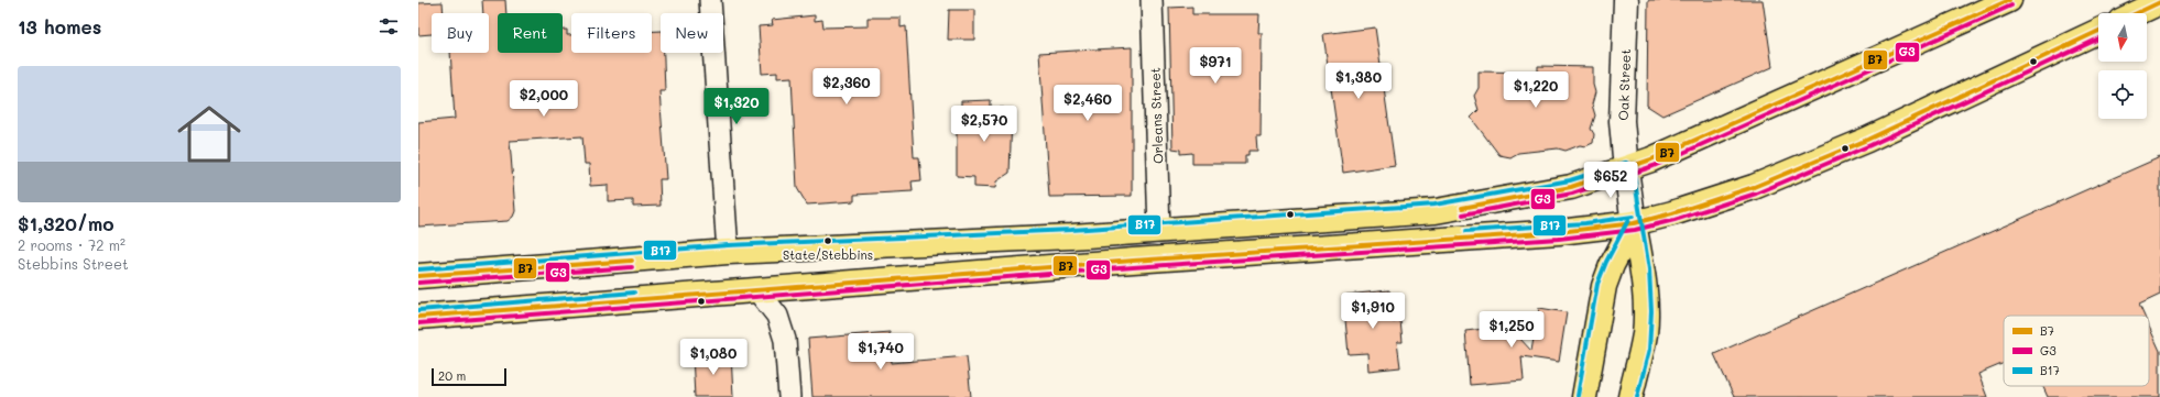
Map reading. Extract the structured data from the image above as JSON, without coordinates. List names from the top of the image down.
{
  "streets": {
    "main road": ["Oak Street"],
    "street": ["Orleans Street"]
  },
  "places": ["State/Stebbins"],
  "lines": ["transit line B7", "transit line G3", "transit line B17"],
  "legend": ["B7", "G3", "B17"],
  "scale_bar": "20 m",
  "north": "bottom",
  "page": {
    "heading": "13 homes",
    "chip": [
      "Buy",
      "Rent",
      "Filters",
      "New"
    ],
    "price": [
      "$971",
      "$1,380",
      "$2,360",
      "$1,220",
      "$2,000",
      "$2,460",
      "$1,320",
      "$2,570",
      "$652",
      "$1,910",
      "$1,250",
      "$1,740",
      "$1,080"
    ],
    "list": [
      {
        "name": "$1,320/mo",
        "note": "2 rooms · 72 m² · Stebbins Street"
      }
    ],
    "scale": "20 m"
  }
}
